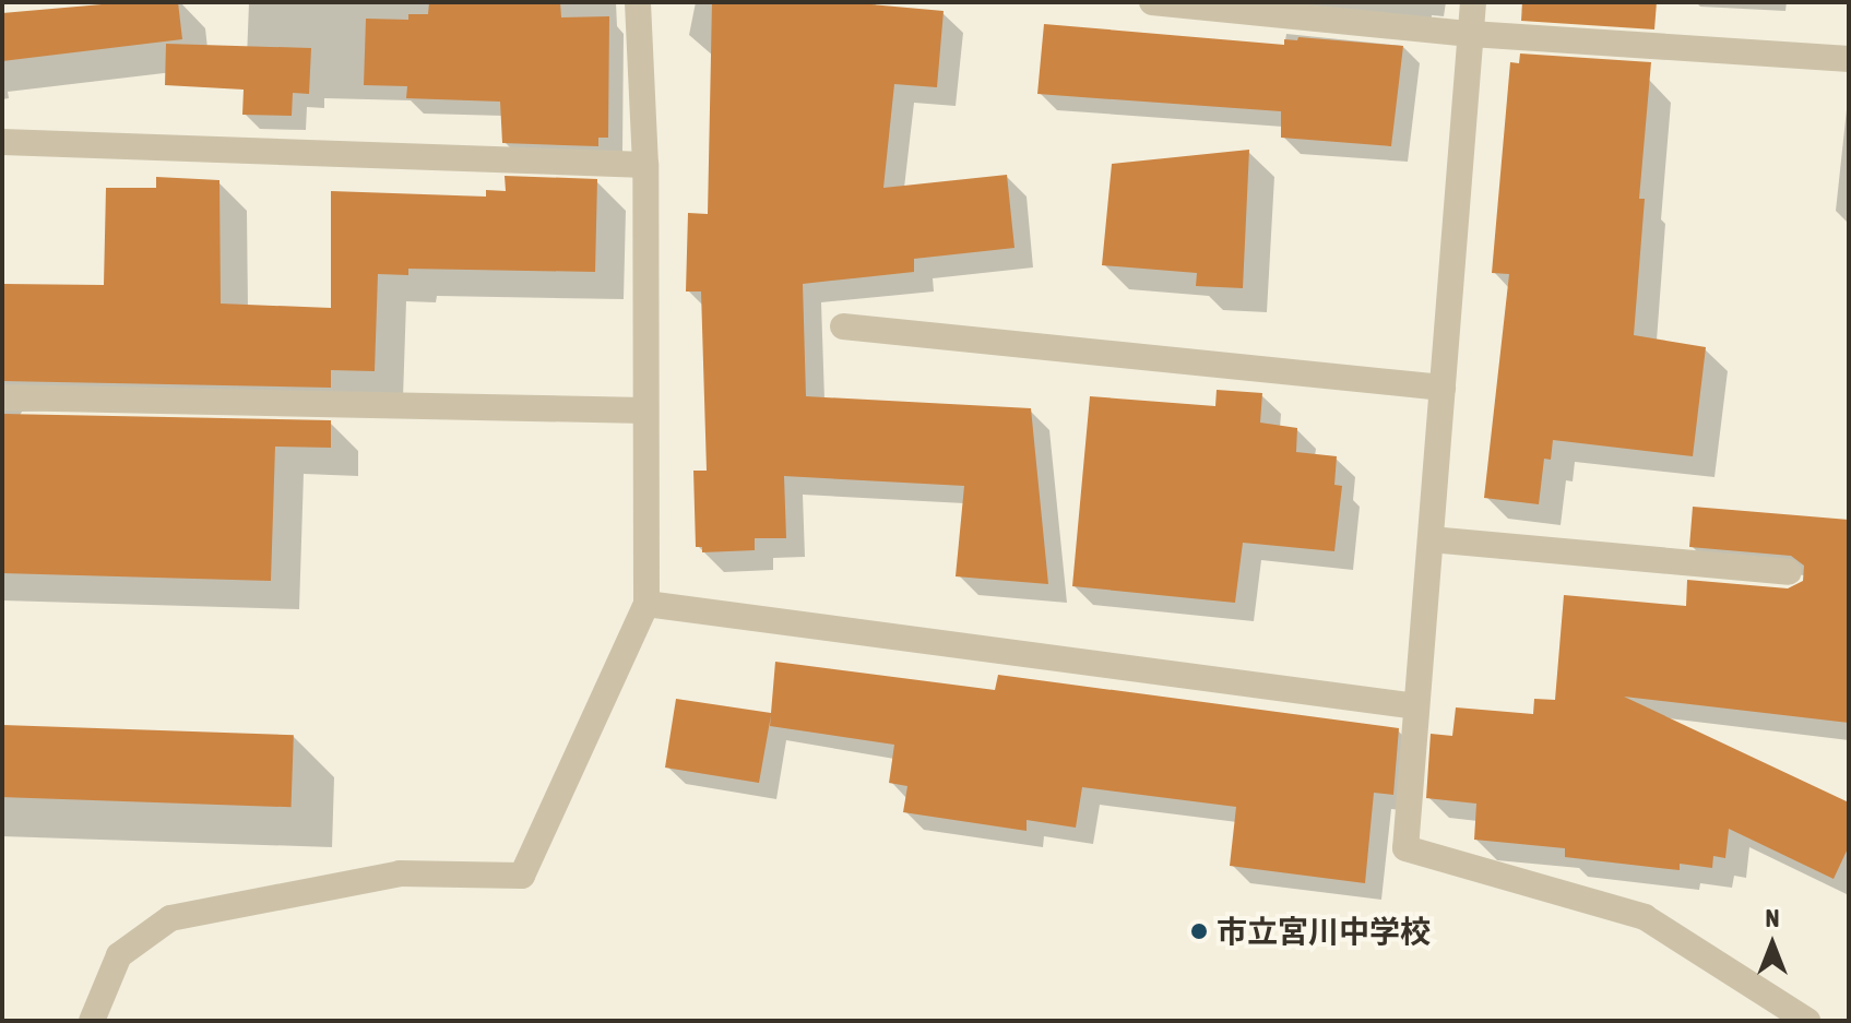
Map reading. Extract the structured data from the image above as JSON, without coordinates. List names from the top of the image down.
{
  "places": ["市立宮川中学校"],
  "north": "top"
}
